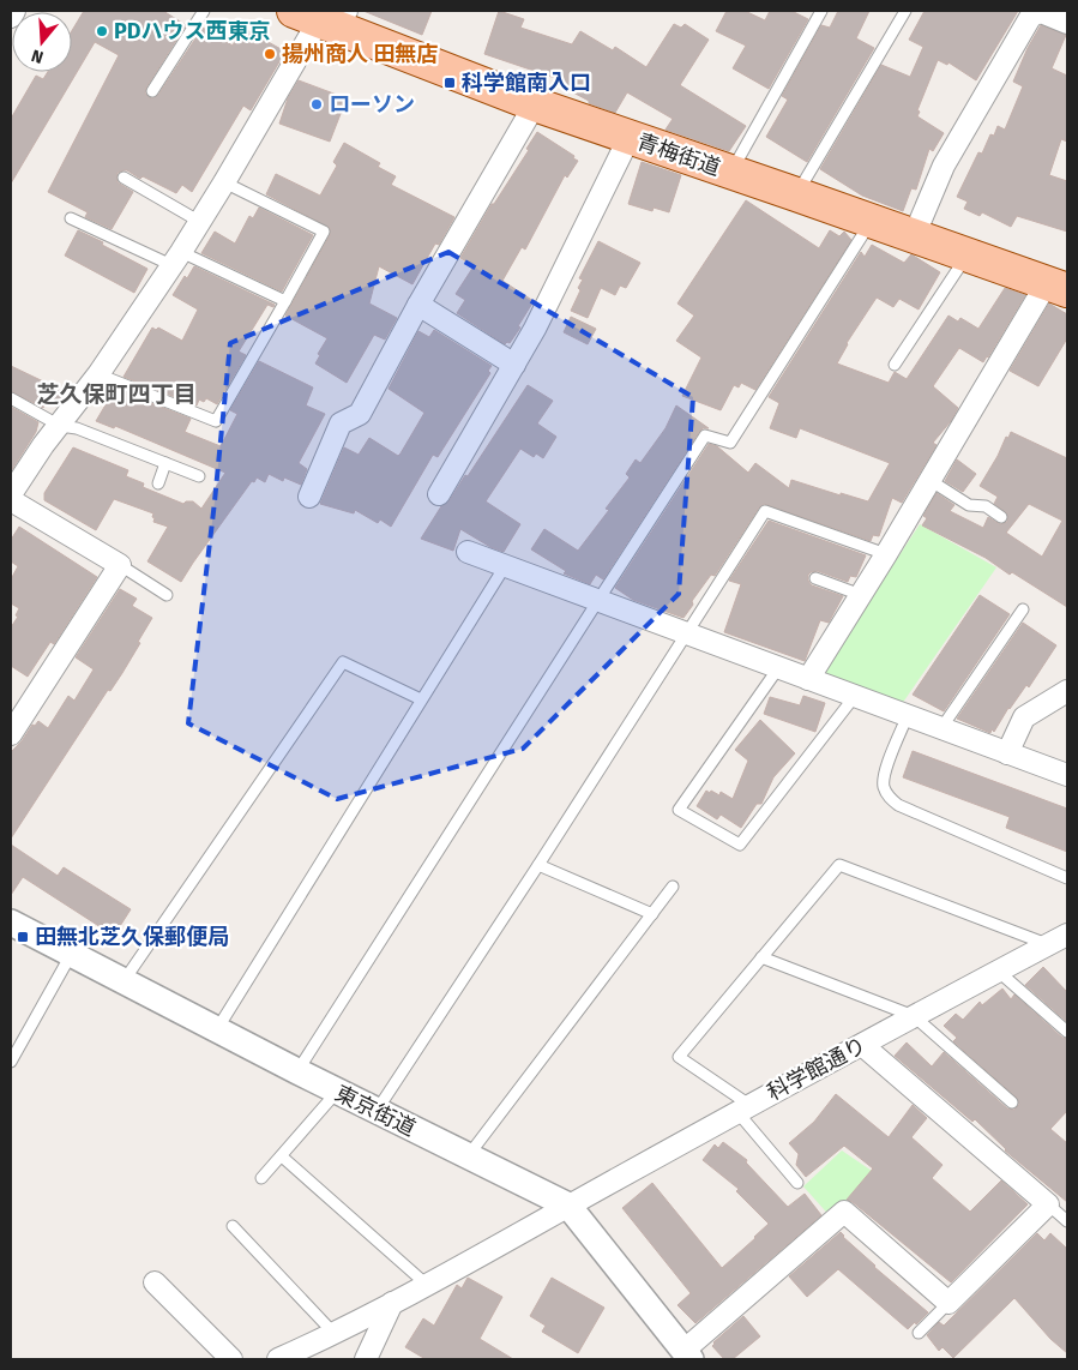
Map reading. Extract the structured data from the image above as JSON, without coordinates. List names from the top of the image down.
{
  "streets": {
    "main road": ["青梅街道"],
    "street": ["科学館通り", "東京街道"]
  },
  "crossings": [
    ["科学館通り", "東京街道"]
  ],
  "districts": ["芝久保町四丁目"],
  "places": {
    "other": ["PDハウス西東京", "揚州商人 田無店", "ローソン"],
    "transit": ["科学館南入口", "田無北芝久保郵便局"]
  },
  "north": "bottom"
}
